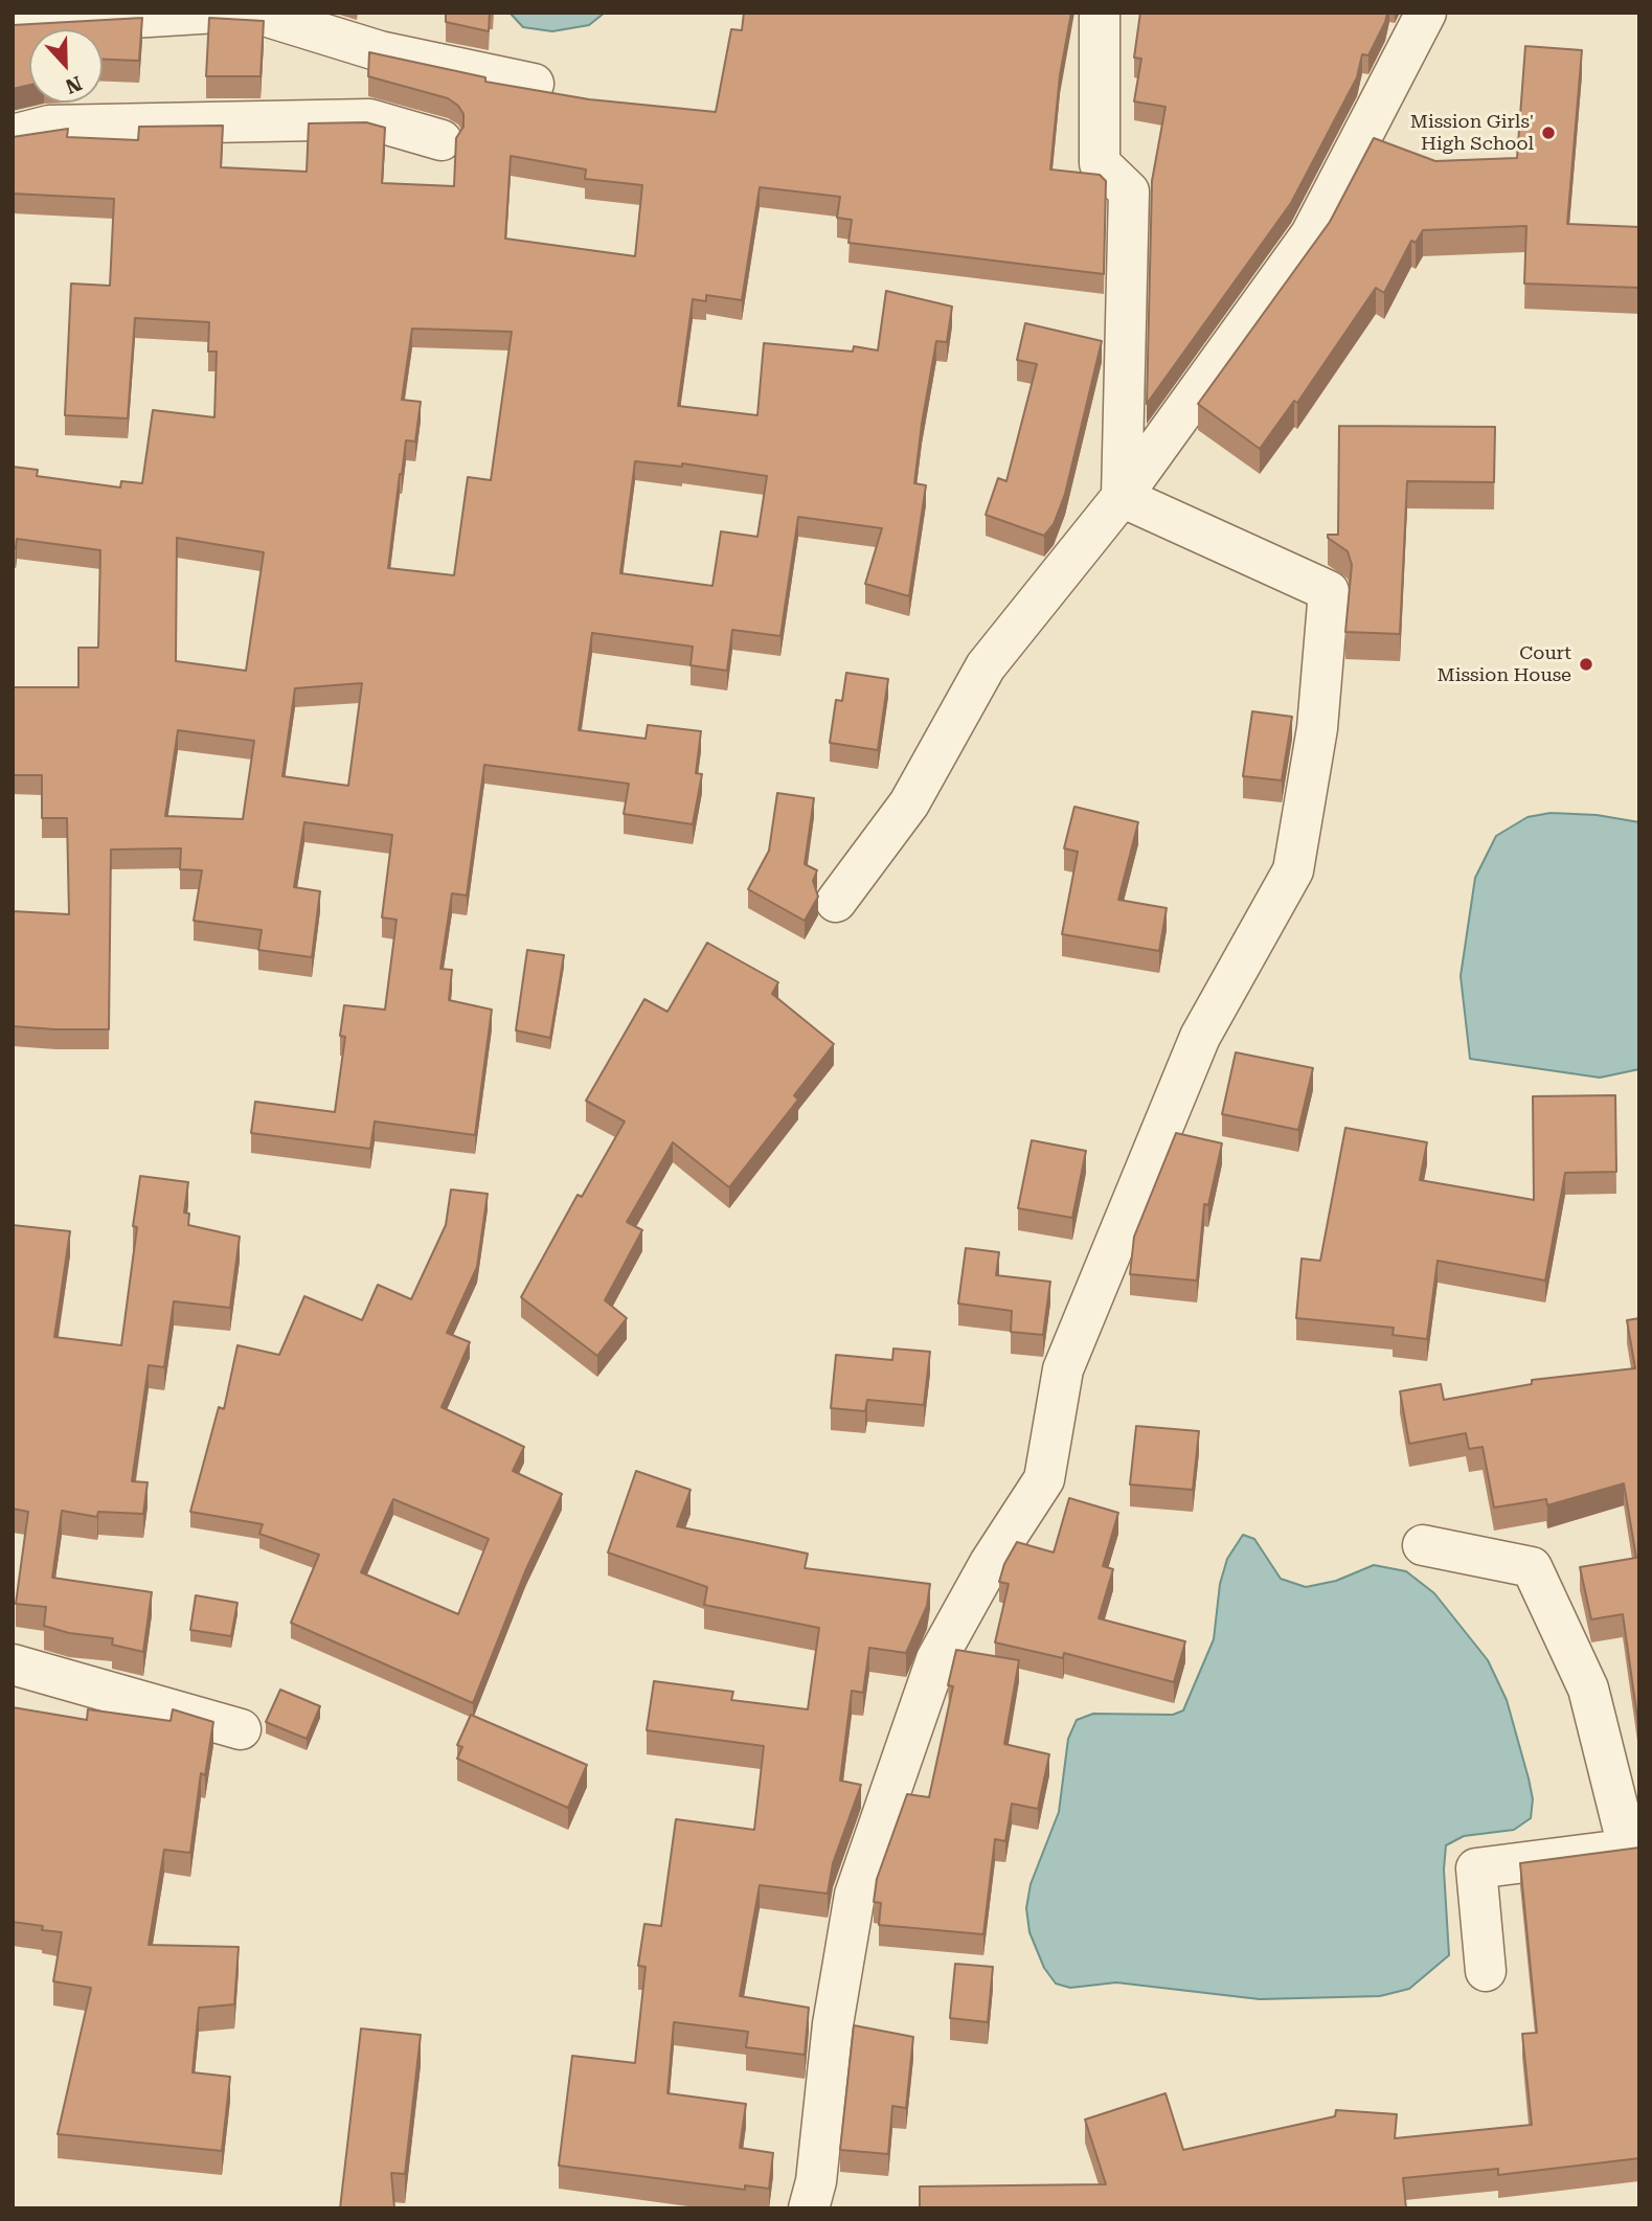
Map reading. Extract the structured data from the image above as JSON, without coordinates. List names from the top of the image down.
{
  "places": ["Mission Girls' High School", "Court Mission House"],
  "north": "bottom"
}
